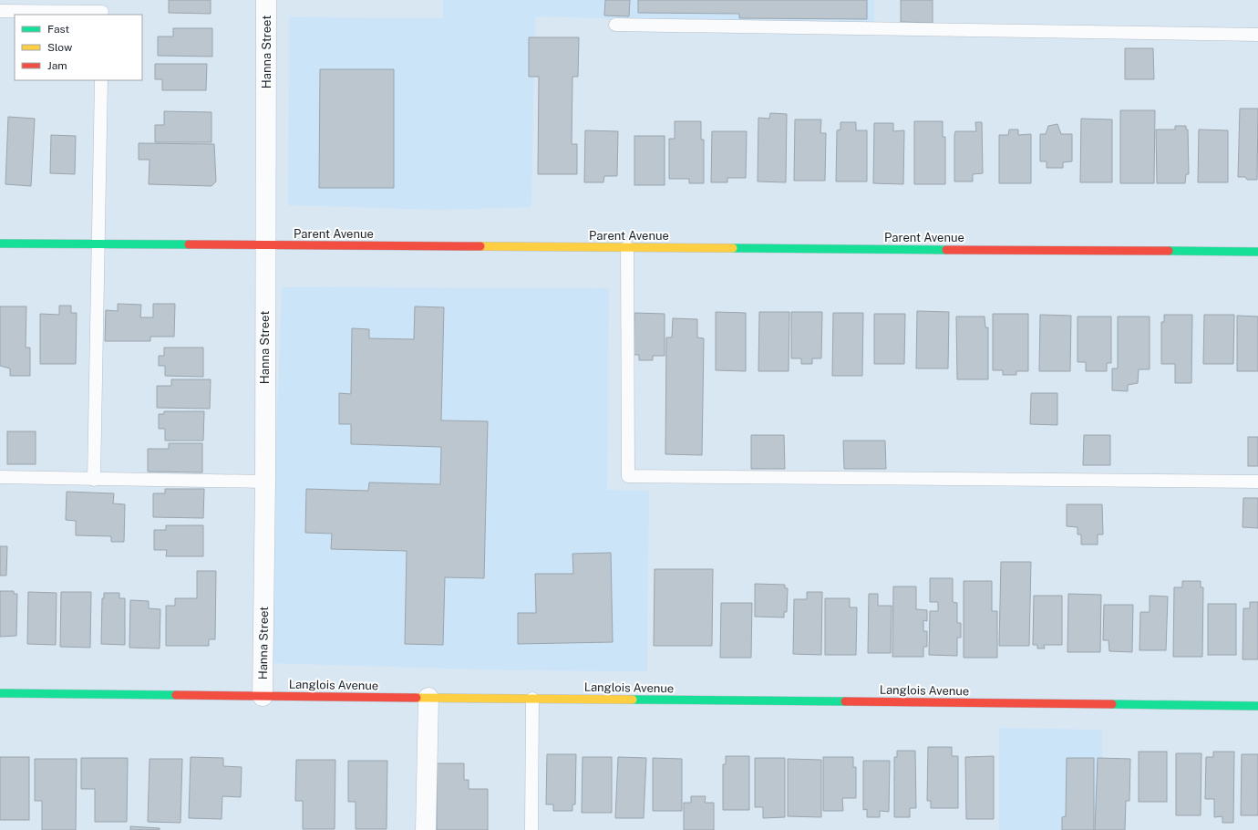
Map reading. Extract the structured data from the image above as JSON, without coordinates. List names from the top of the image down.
{
  "streets": {
    "street": ["Hanna Street", "Parent Avenue", "Langlois Avenue"]
  },
  "crossings": [
    ["Hanna Street", "Parent Avenue"],
    ["Hanna Street", "Langlois Avenue"]
  ],
  "legend": ["Fast", "Slow", "Jam"]
}
